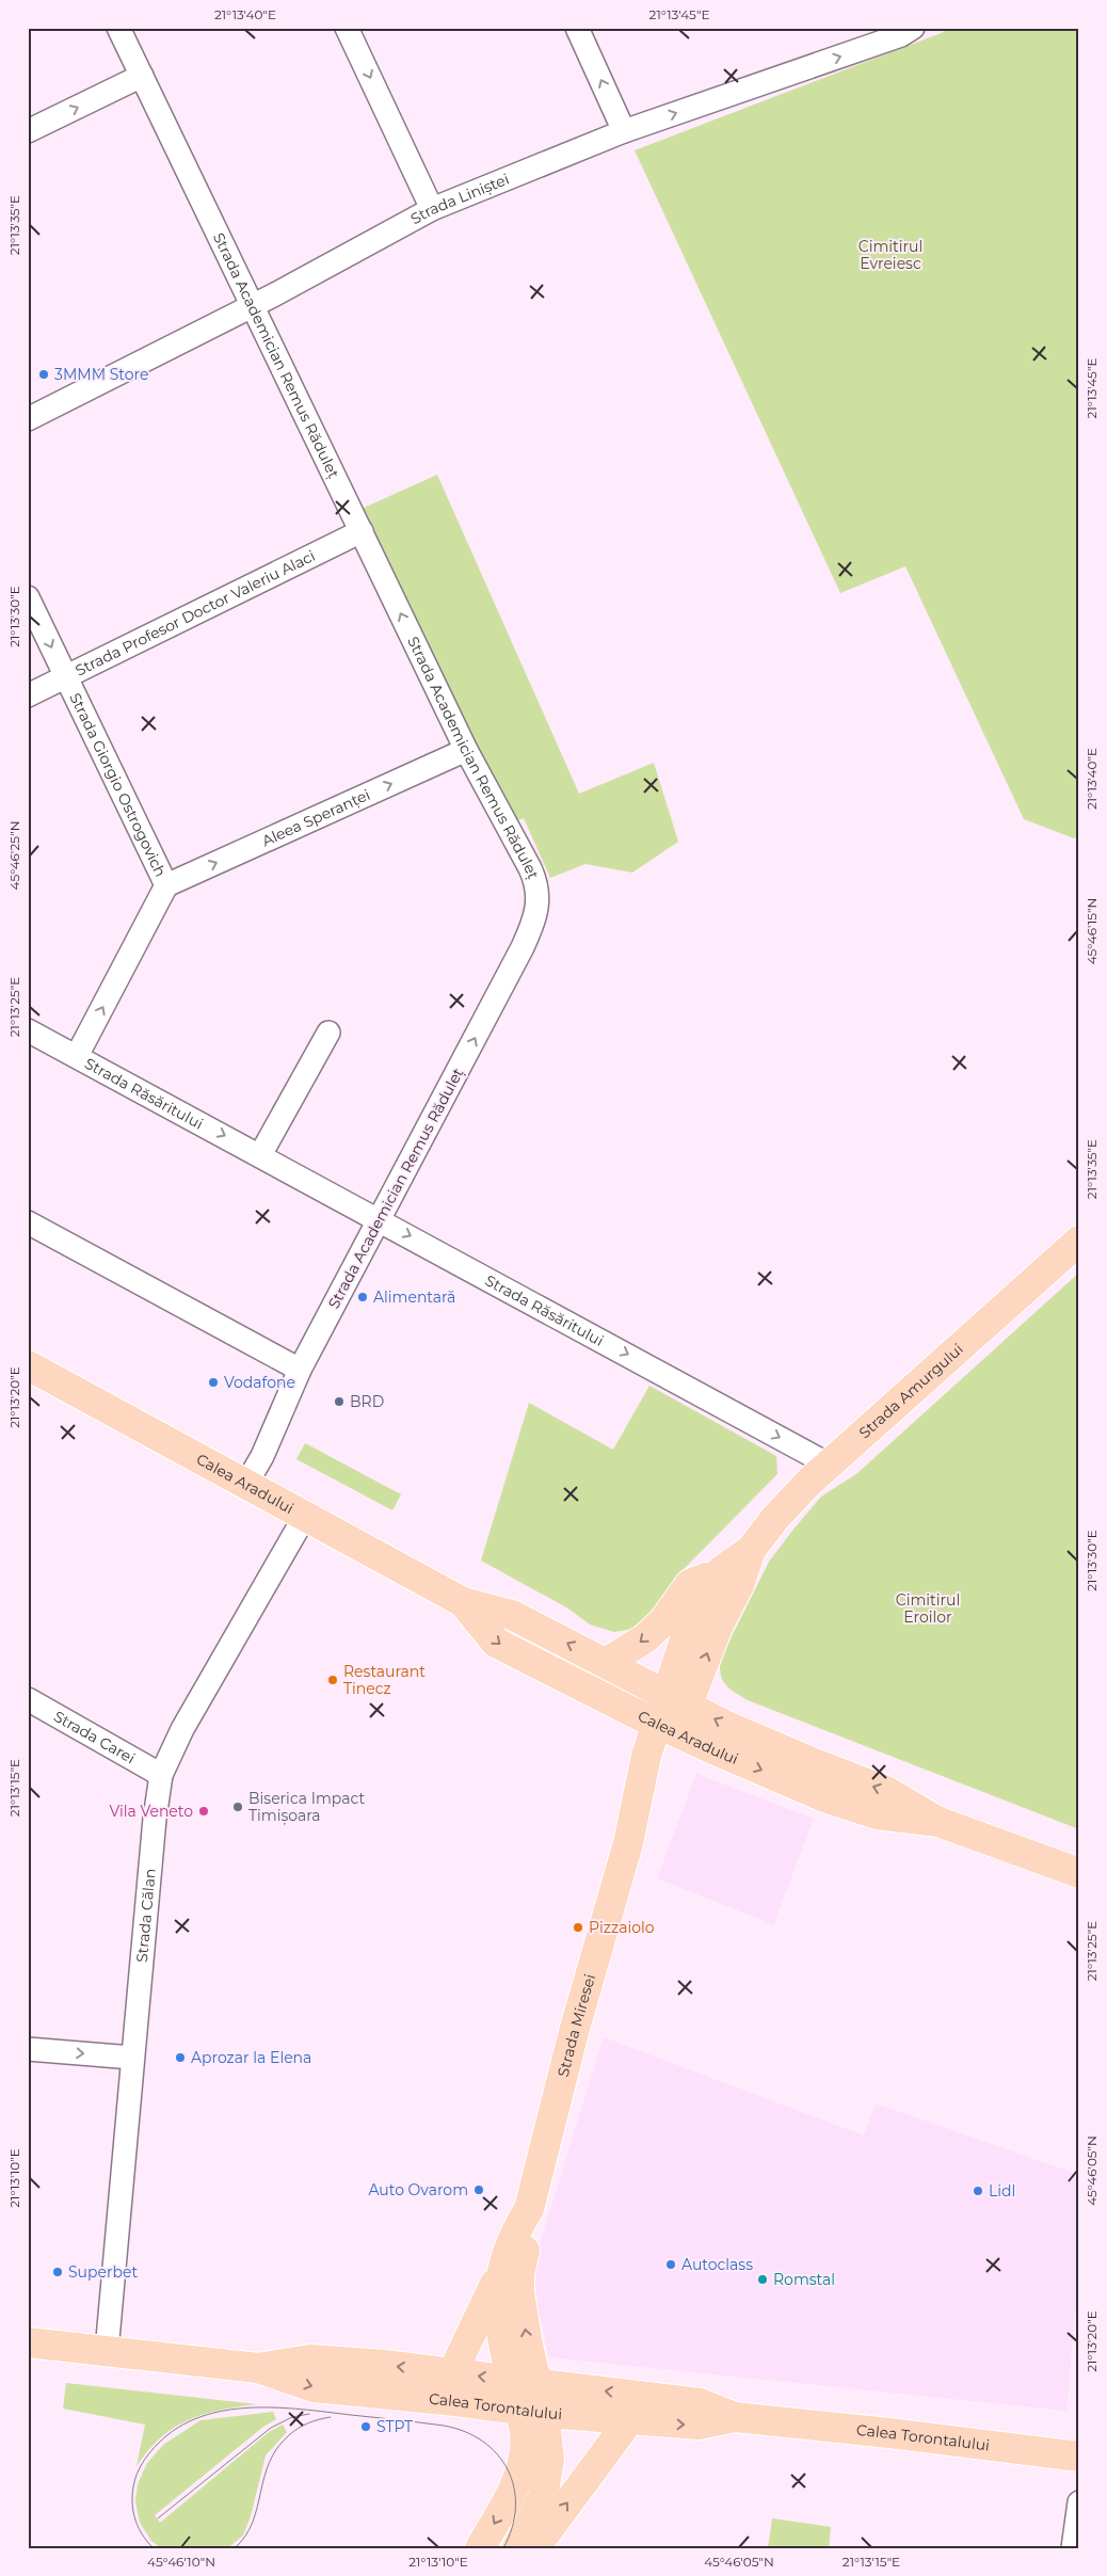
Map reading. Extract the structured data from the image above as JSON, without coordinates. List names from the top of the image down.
{
  "streets": {
    "main road": [
      "Strada Amurgului",
      "Calea Aradului",
      "Strada Miresei",
      "Calea Torontalului"
    ],
    "street": [
      "Strada Liniștei",
      "Strada Academician Remus Răduleț",
      "Strada Profesor Doctor Valeriu Alaci",
      "Strada Giorgio Ostrogovich",
      "Aleea Speranței",
      "Strada Răsăritului",
      "Strada Carei",
      "Strada Călan"
    ]
  },
  "crossings": [
    ["Strada Liniștei", "Strada Academician Remus Răduleț"],
    ["Strada Academician Remus Răduleț", "Strada Profesor Doctor Valeriu Alaci"],
    ["Strada Academician Remus Răduleț", "Aleea Speranței"],
    ["Strada Academician Remus Răduleț", "Strada Răsăritului"],
    ["Strada Academician Remus Răduleț", "Calea Aradului"],
    ["Strada Profesor Doctor Valeriu Alaci", "Strada Giorgio Ostrogovich"],
    ["Strada Giorgio Ostrogovich", "Aleea Speranței"],
    ["Strada Giorgio Ostrogovich", "Strada Răsăritului"],
    ["Strada Răsăritului", "Strada Amurgului"],
    ["Strada Amurgului", "Calea Aradului"],
    ["Strada Amurgului", "Strada Miresei"],
    ["Calea Aradului", "Strada Călan"],
    ["Calea Aradului", "Strada Miresei"],
    ["Strada Carei", "Strada Călan"],
    ["Strada Călan", "Calea Torontalului"],
    ["Strada Miresei", "Calea Torontalului"]
  ],
  "one_way": ["Strada Academician Remus Răduleț", "Aleea Speranței", "Strada Răsăritului"],
  "parks": ["Cimitirul Evreiesc", "Cimitirul Eroilor"],
  "places": [
    "3MMM Store",
    "Alimentară",
    "Vodafone",
    "BRD",
    "Restaurant Tinecz",
    "Biserica Impact Timișoara",
    "Vila Veneto",
    "Pizzaiolo",
    "Aprozar la Elena",
    "Auto Ovarom",
    "Lidl",
    "Autoclass",
    "Superbet",
    "Romstal",
    "STPT"
  ],
  "coordinates": [
    "21°13'40\"E",
    "21°13'45\"E",
    "21°13'35\"E",
    "21°13'30\"E",
    "45°46'25\"N",
    "45°46'15\"N",
    "21°13'25\"E",
    "21°13'20\"E",
    "21°13'15\"E",
    "45°46'05\"N",
    "21°13'10\"E",
    "45°46'10\"N"
  ]
}
